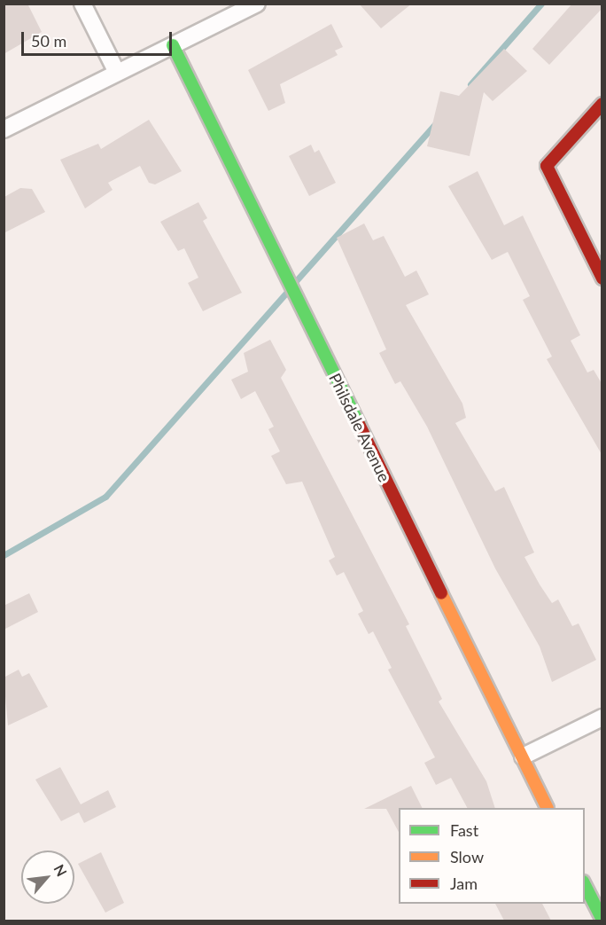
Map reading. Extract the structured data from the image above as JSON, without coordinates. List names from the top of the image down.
{
  "streets": {
    "street": ["Philsdale Avenue"]
  },
  "legend": ["Fast", "Slow", "Jam"],
  "scale_bar": "50 m",
  "north": "top right"
}
